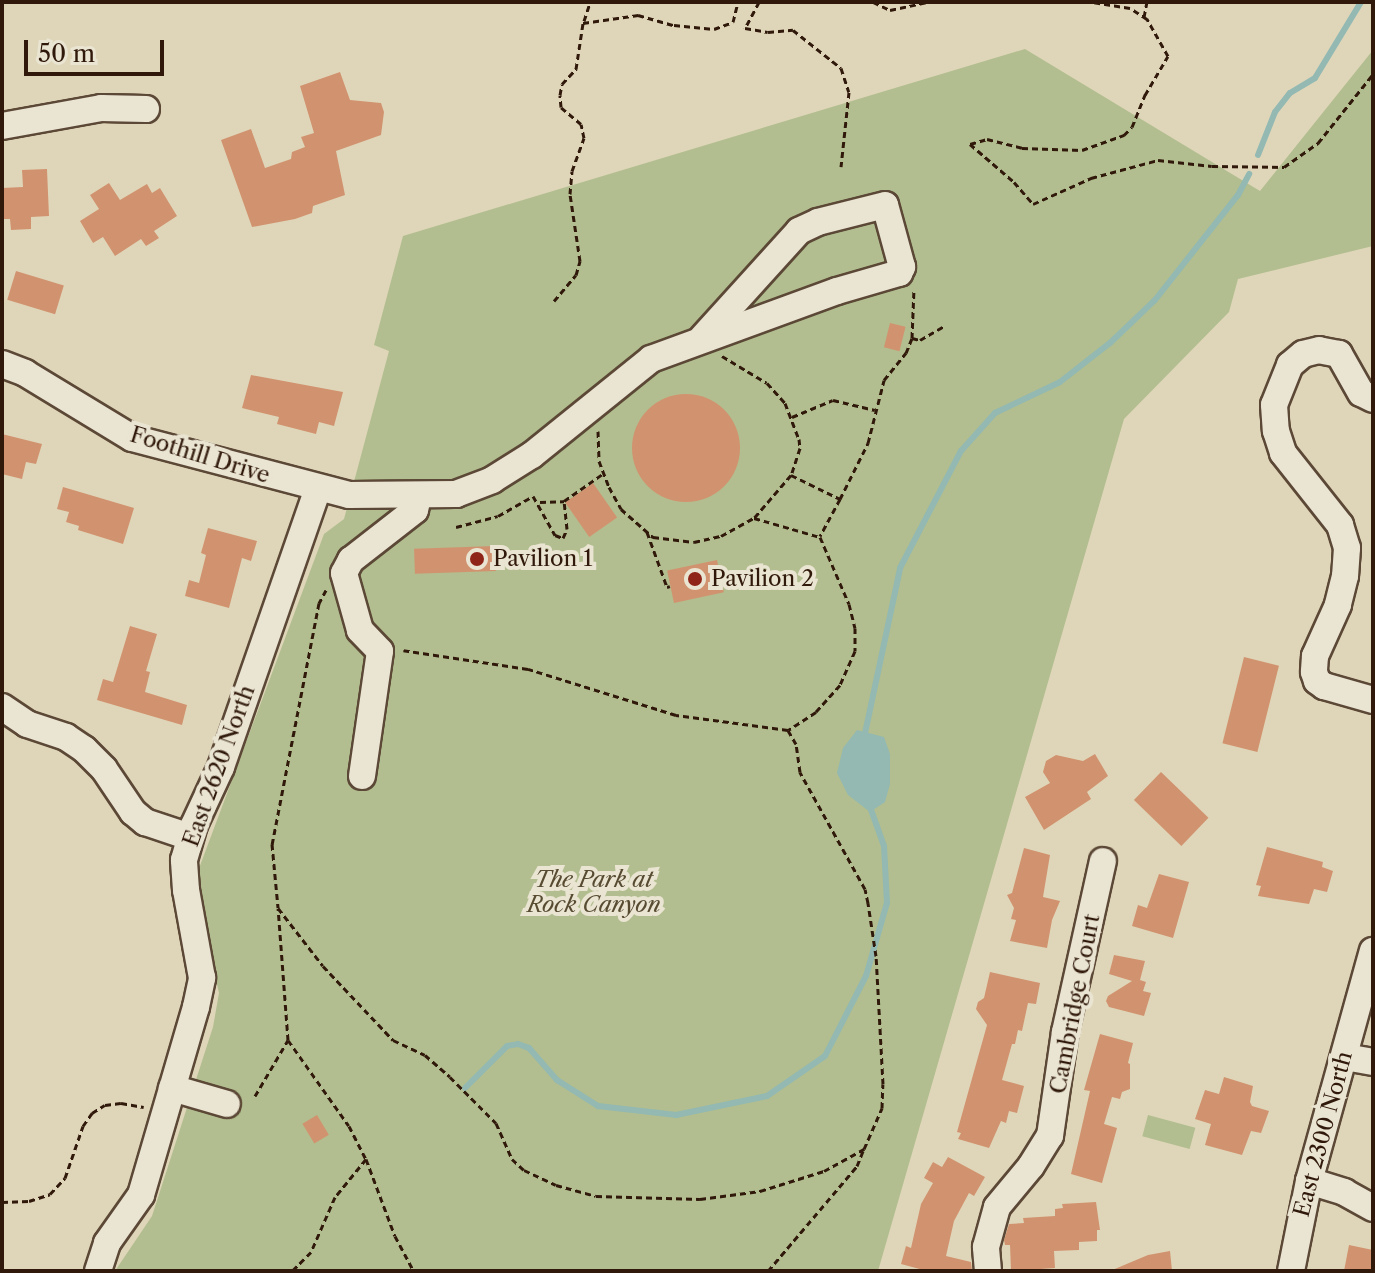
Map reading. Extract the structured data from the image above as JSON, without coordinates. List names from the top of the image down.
{
  "streets": {
    "street": [
      "Foothill Drive",
      "East 2620 North",
      "Cambridge Court",
      "East 2300 North"
    ]
  },
  "crossings": [
    ["Foothill Drive", "East 2620 North"]
  ],
  "parks": ["The Park at Rock Canyon"],
  "places": ["Pavilion 1", "Pavilion 2"],
  "scale_bar": "50 m"
}
